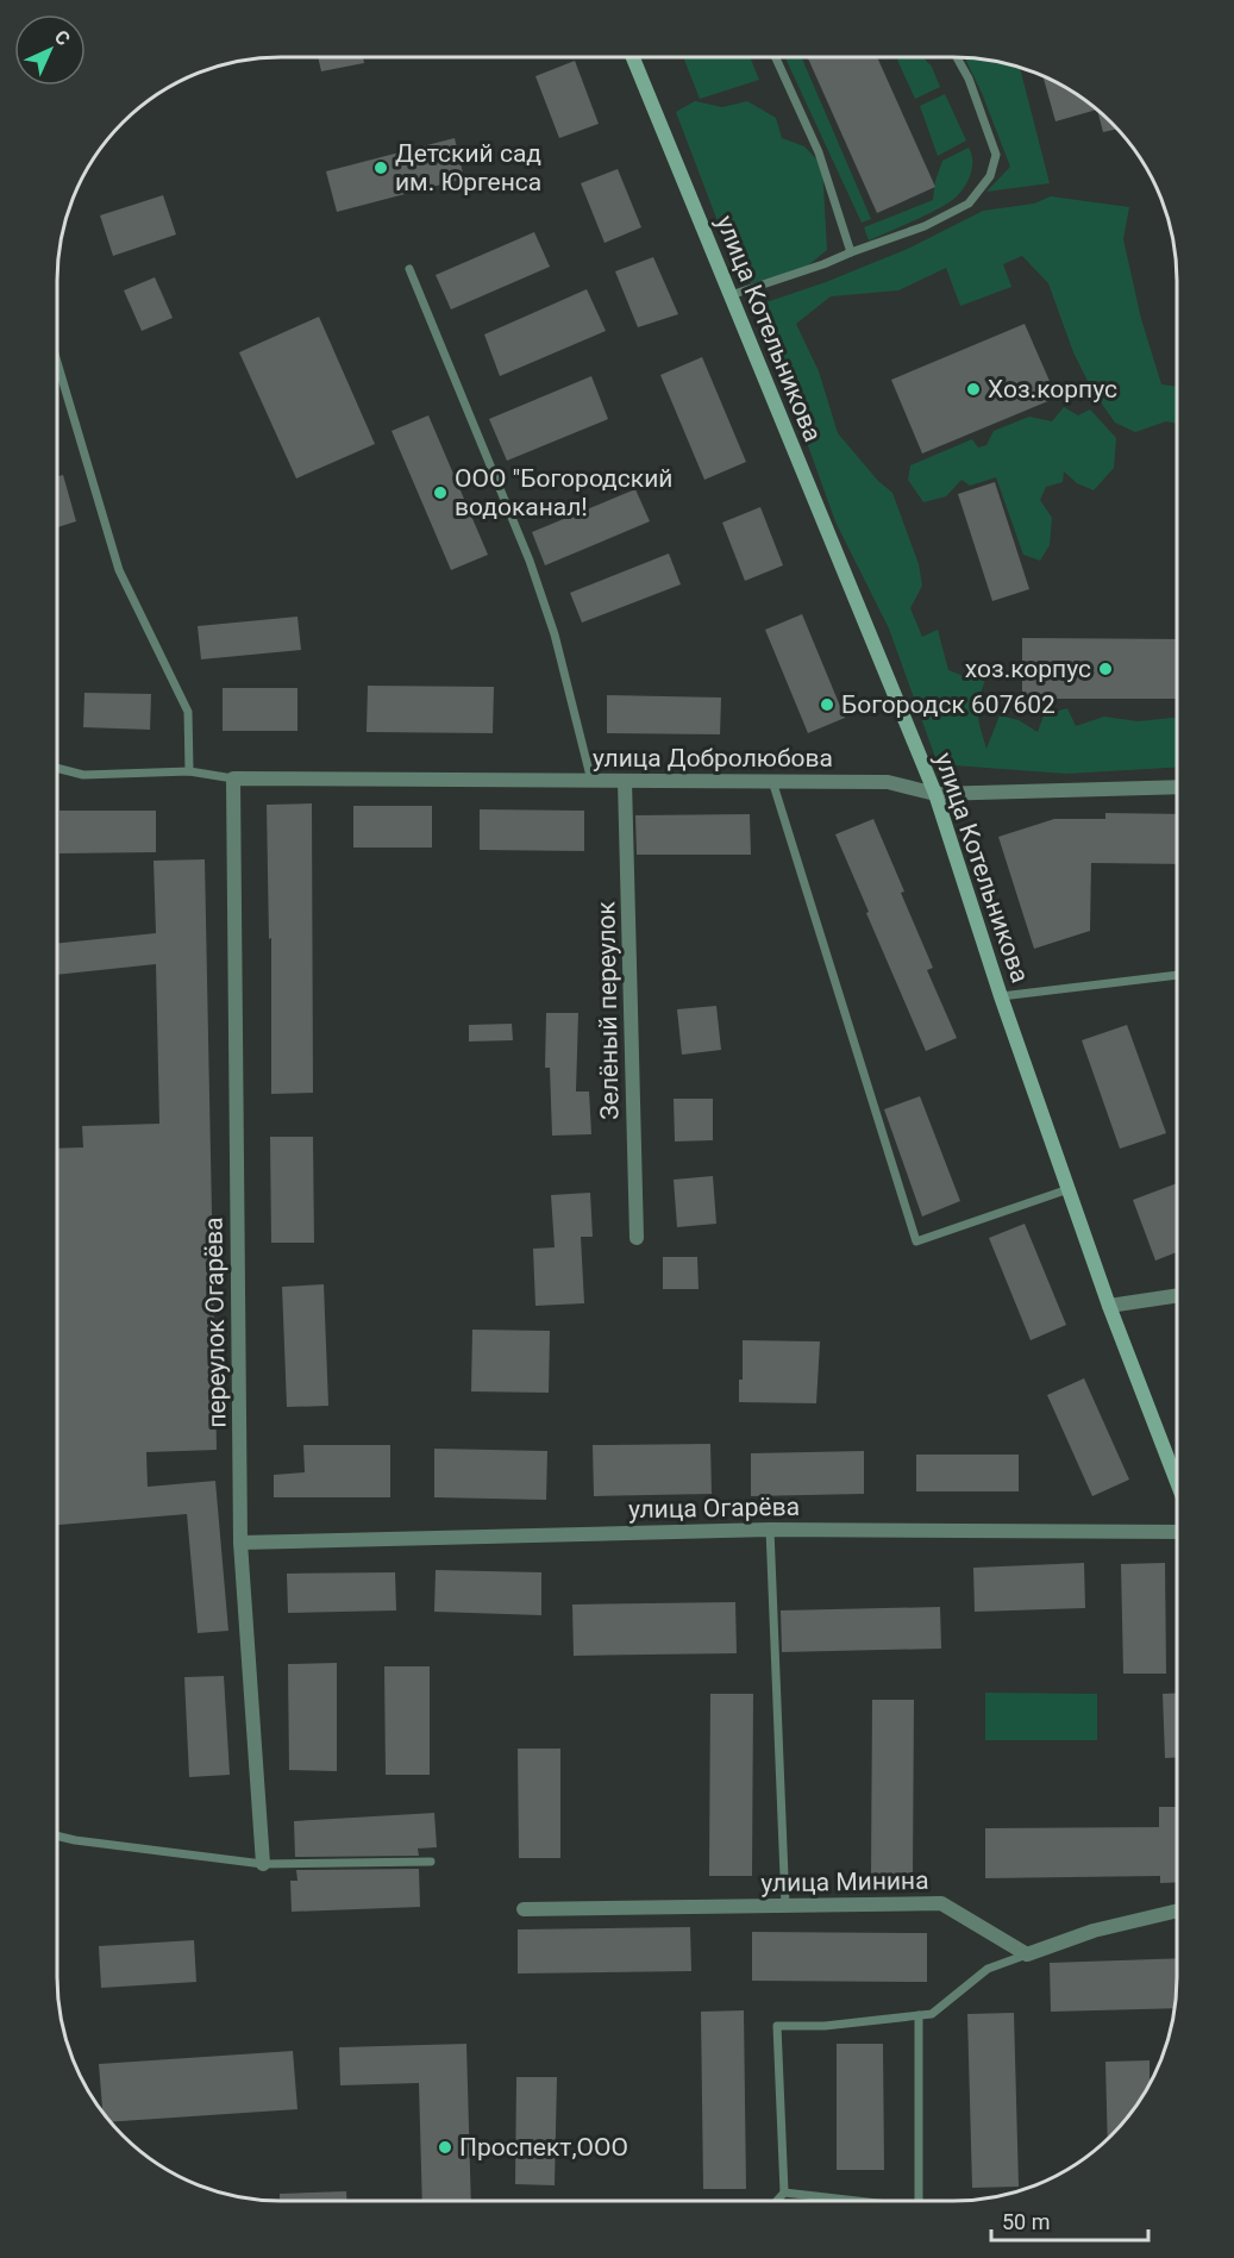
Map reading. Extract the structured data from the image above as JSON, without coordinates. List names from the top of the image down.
{
  "streets": {
    "street": [
      "улица Котельникова",
      "улица Добролюбова",
      "Зелёный переулок",
      "переулок Огарёва",
      "улица Огарёва",
      "улица Минина"
    ]
  },
  "crossings": [
    ["улица Котельникова", "улица Добролюбова"],
    ["улица Добролюбова", "Зелёный переулок"],
    ["улица Добролюбова", "переулок Огарёва"],
    ["переулок Огарёва", "улица Огарёва"]
  ],
  "places": [
    "Детский сад им. Юргенса",
    "Хоз.корпус",
    "ООО \"Богородский водоканал!",
    "хоз.корпус",
    "Богородск 607602",
    "Проспект,ООО"
  ],
  "scale_bar": "50 m",
  "north": "top right"
}
